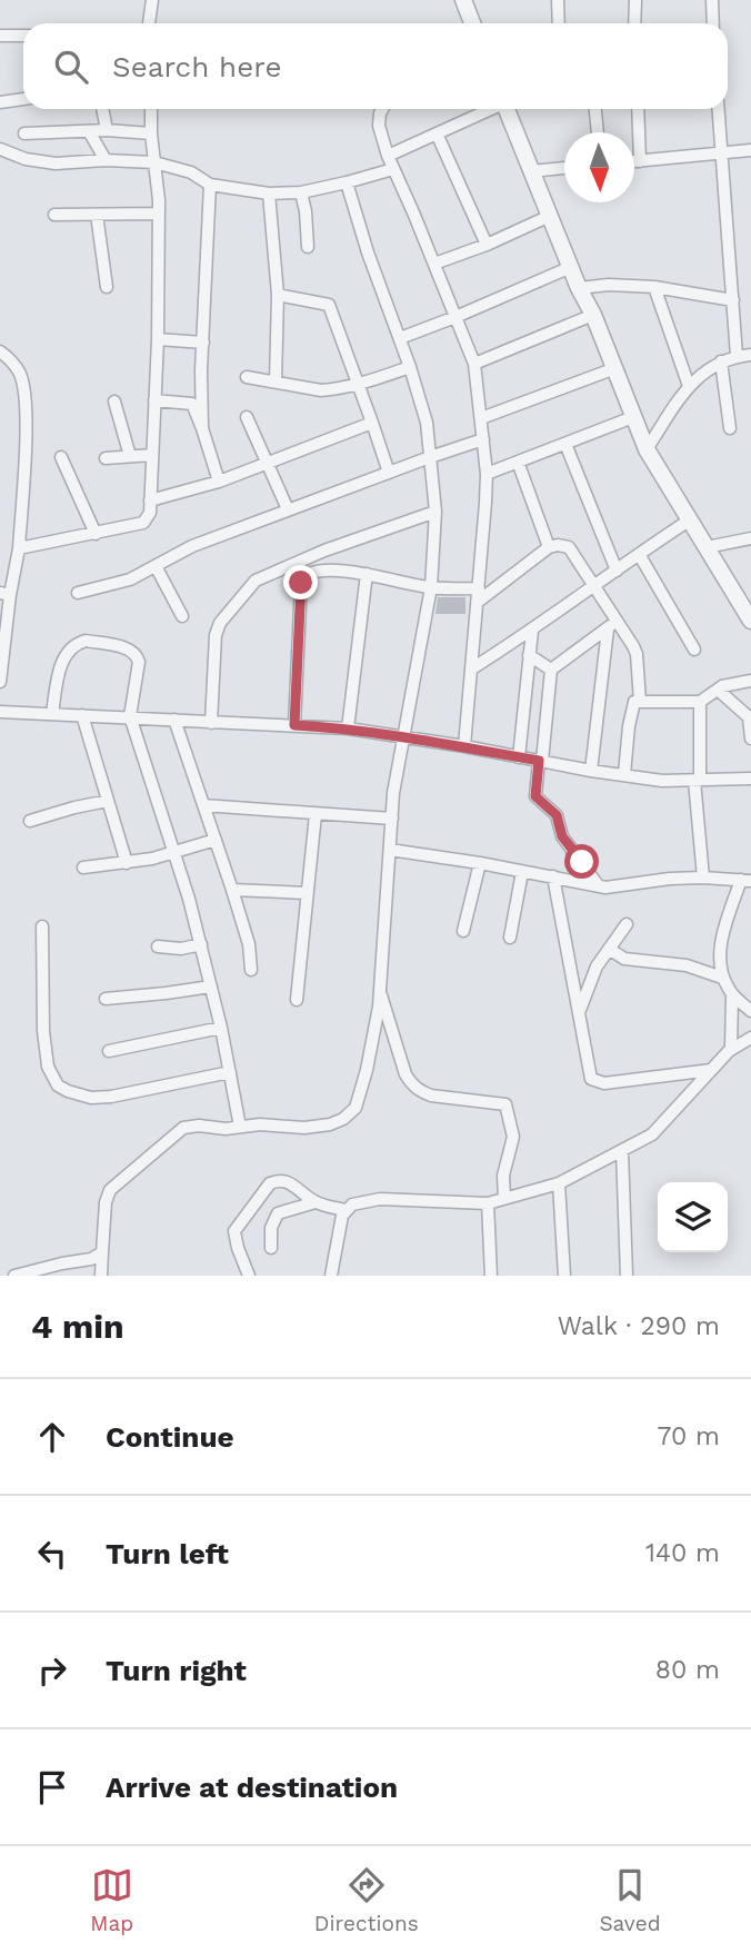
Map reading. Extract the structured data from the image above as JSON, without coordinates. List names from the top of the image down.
{
  "north": "bottom",
  "page": {
    "search": "Search here",
    "heading": ["4 min", "Walk · 290 m"],
    "list": [
      ["Continue", "70 m"],
      ["Turn left", "140 m"],
      ["Turn right", "80 m"],
      "Arrive at destination"
    ],
    "nav": ["Map", "Directions", "Saved"]
  }
}
